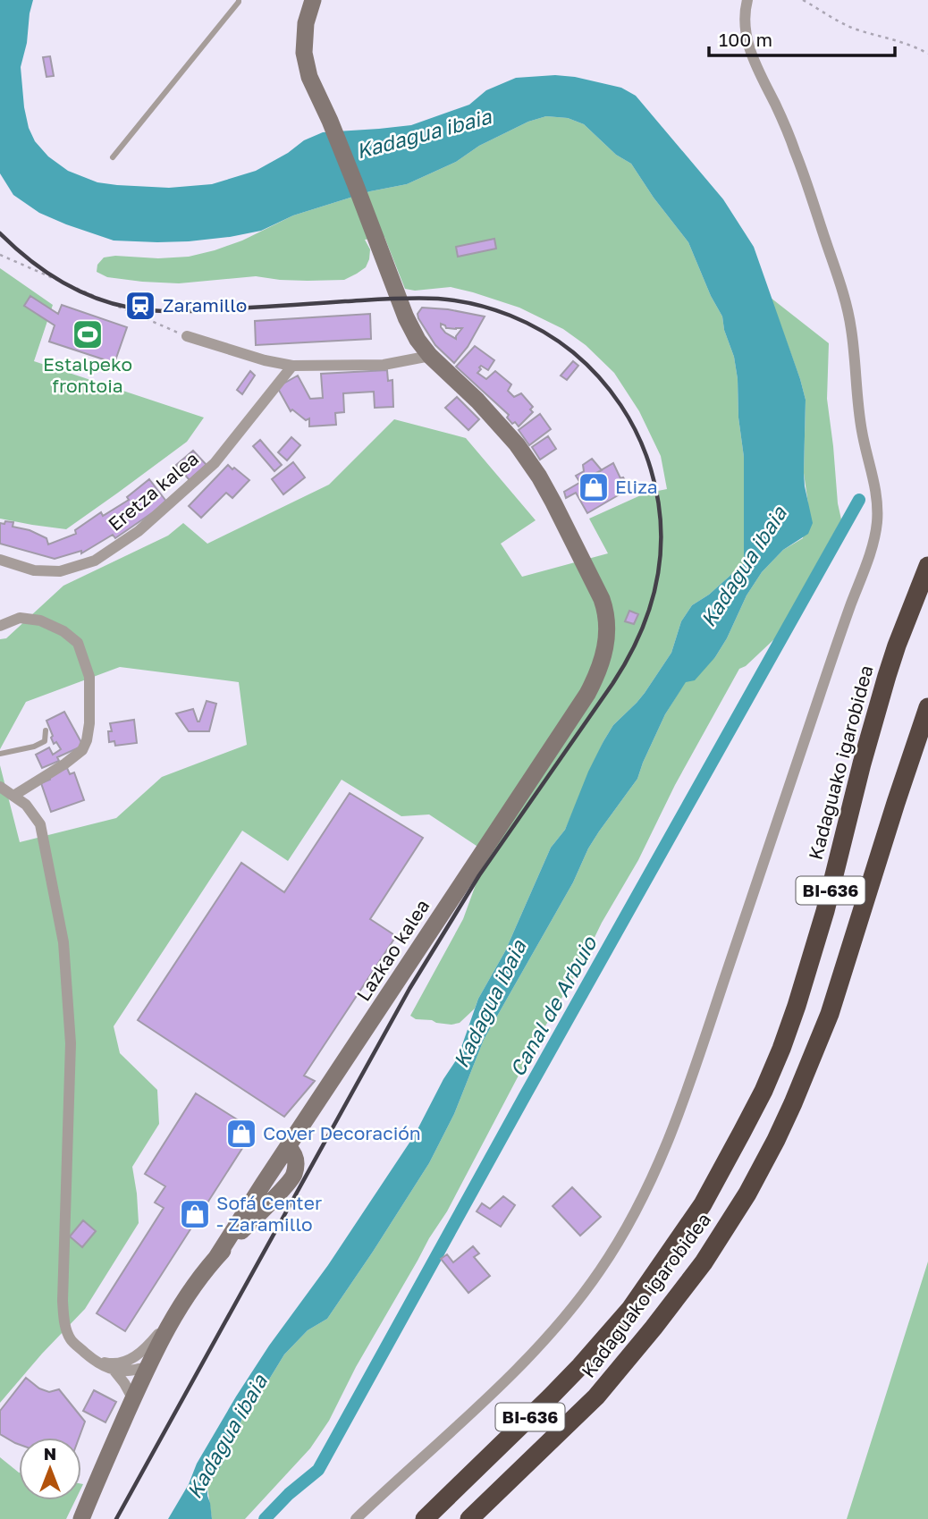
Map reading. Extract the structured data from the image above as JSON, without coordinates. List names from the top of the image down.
{
  "streets": {
    "highway": ["Kadaguako igarobidea", "BI-636"],
    "street": ["Eretza kalea", "Lazkao kalea"]
  },
  "water": ["Kadagua ibaia", "Canal de Arbuio"],
  "places": {
    "station": ["Zaramillo"],
    "sports": ["Estalpeko frontoia"],
    "shop": ["Eliza", "Cover Decoración", "Sofá Center - Zaramillo"]
  },
  "scale_bar": "100 m",
  "north": "top"
}
